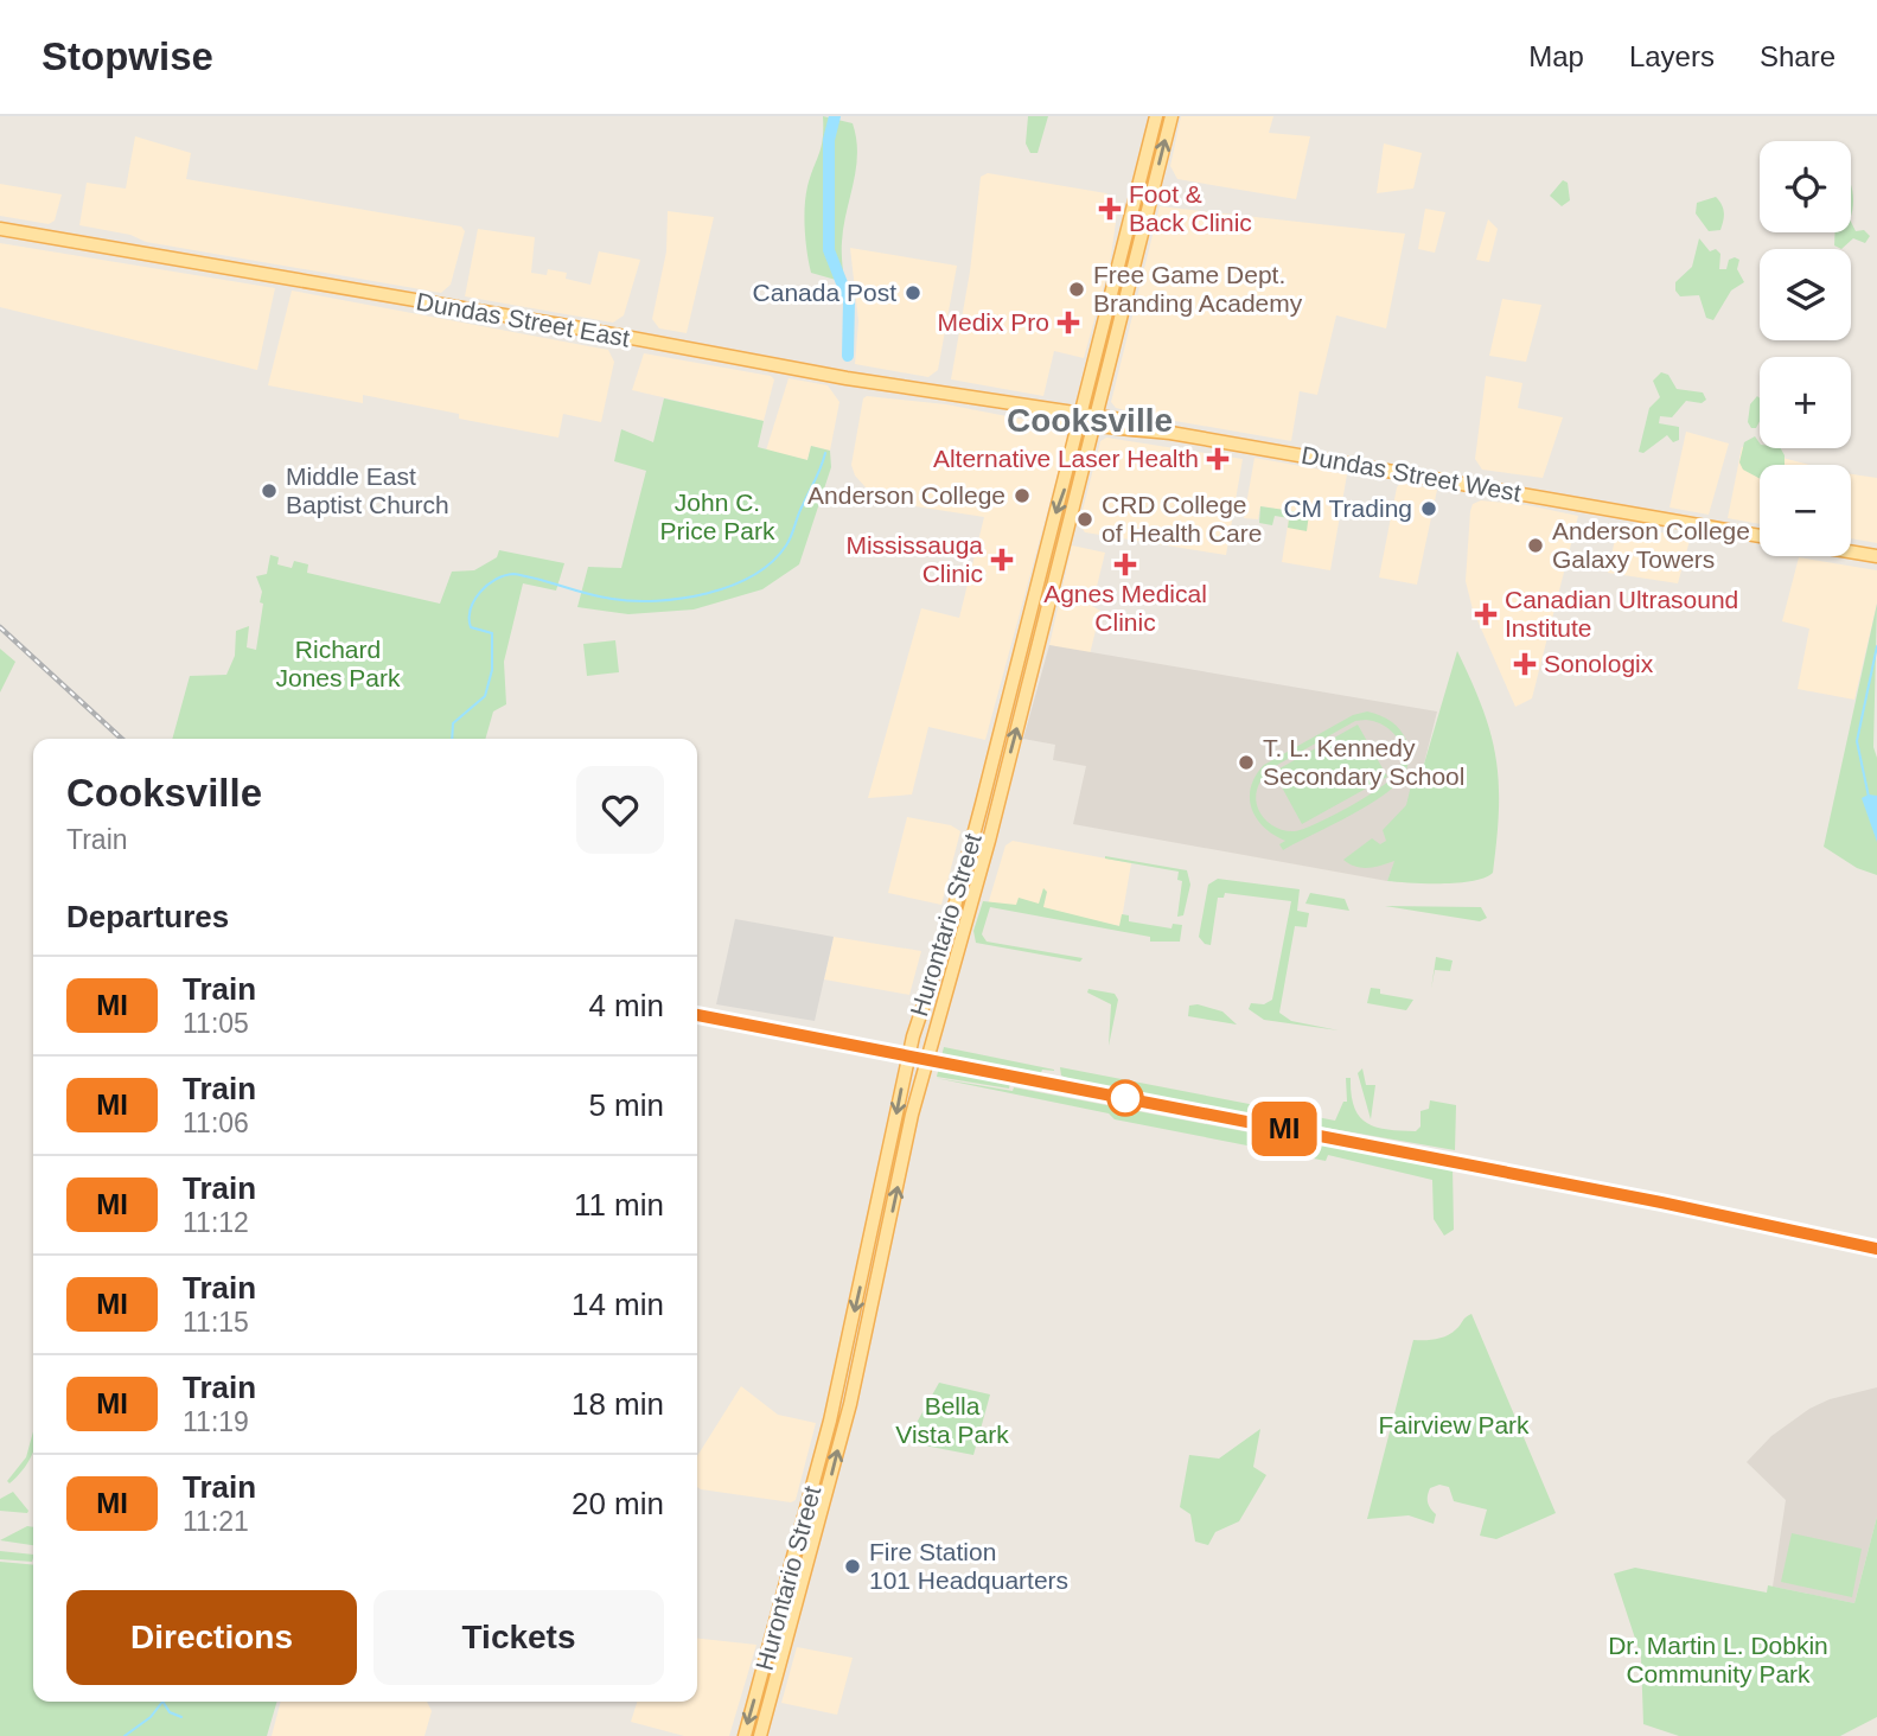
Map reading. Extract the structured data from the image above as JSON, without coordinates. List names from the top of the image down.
{
  "streets": {
    "main road": ["Dundas Street East", "Dundas Street West", "Hurontario Street"]
  },
  "crossings": [
    ["Dundas Street East", "Dundas Street West"],
    ["Dundas Street East", "Hurontario Street"],
    ["Dundas Street West", "Hurontario Street"]
  ],
  "districts": ["Cooksville"],
  "parks": [
    "John C. Price Park",
    "Richard Jones Park",
    "Bella Vista Park",
    "Fairview Park",
    "Dr. Martin L. Dobkin Community Park"
  ],
  "places": {
    "health": [
      "Foot & Back Clinic",
      "Medix Pro",
      "Alternative Laser Health",
      "Mississauga Clinic",
      "Agnes Medical Clinic",
      "Canadian Ultrasound Institute",
      "Sonologix"
    ],
    "other": [
      "Free Game Dept. Branding Academy",
      "Canada Post",
      "Middle East Baptist Church",
      "Anderson College",
      "CM Trading",
      "CRD College of Health Care",
      "Anderson College Galaxy Towers",
      "T. L. Kennedy Secondary School",
      "Fire Station 101 Headquarters"
    ]
  },
  "page": {
    "header": "Stopwise",
    "nav": ["Map", "Layers", "Share"],
    "on_map": "MI",
    "map_buttons": ["+", "−"],
    "heading": [
      ["Cooksville", "Train"],
      "Departures"
    ],
    "list": [
      {
        "mark": "MI",
        "name": "Train",
        "note": "11:05",
        "value": "4 min"
      },
      {
        "mark": "MI",
        "name": "Train",
        "note": "11:06",
        "value": "5 min"
      },
      {
        "mark": "MI",
        "name": "Train",
        "note": "11:12",
        "value": "11 min"
      },
      {
        "mark": "MI",
        "name": "Train",
        "note": "11:15",
        "value": "14 min"
      },
      {
        "mark": "MI",
        "name": "Train",
        "note": "11:19",
        "value": "18 min"
      },
      {
        "mark": "MI",
        "name": "Train",
        "note": "11:21",
        "value": "20 min"
      }
    ],
    "buttons": ["Directions", "Tickets"]
  }
}
